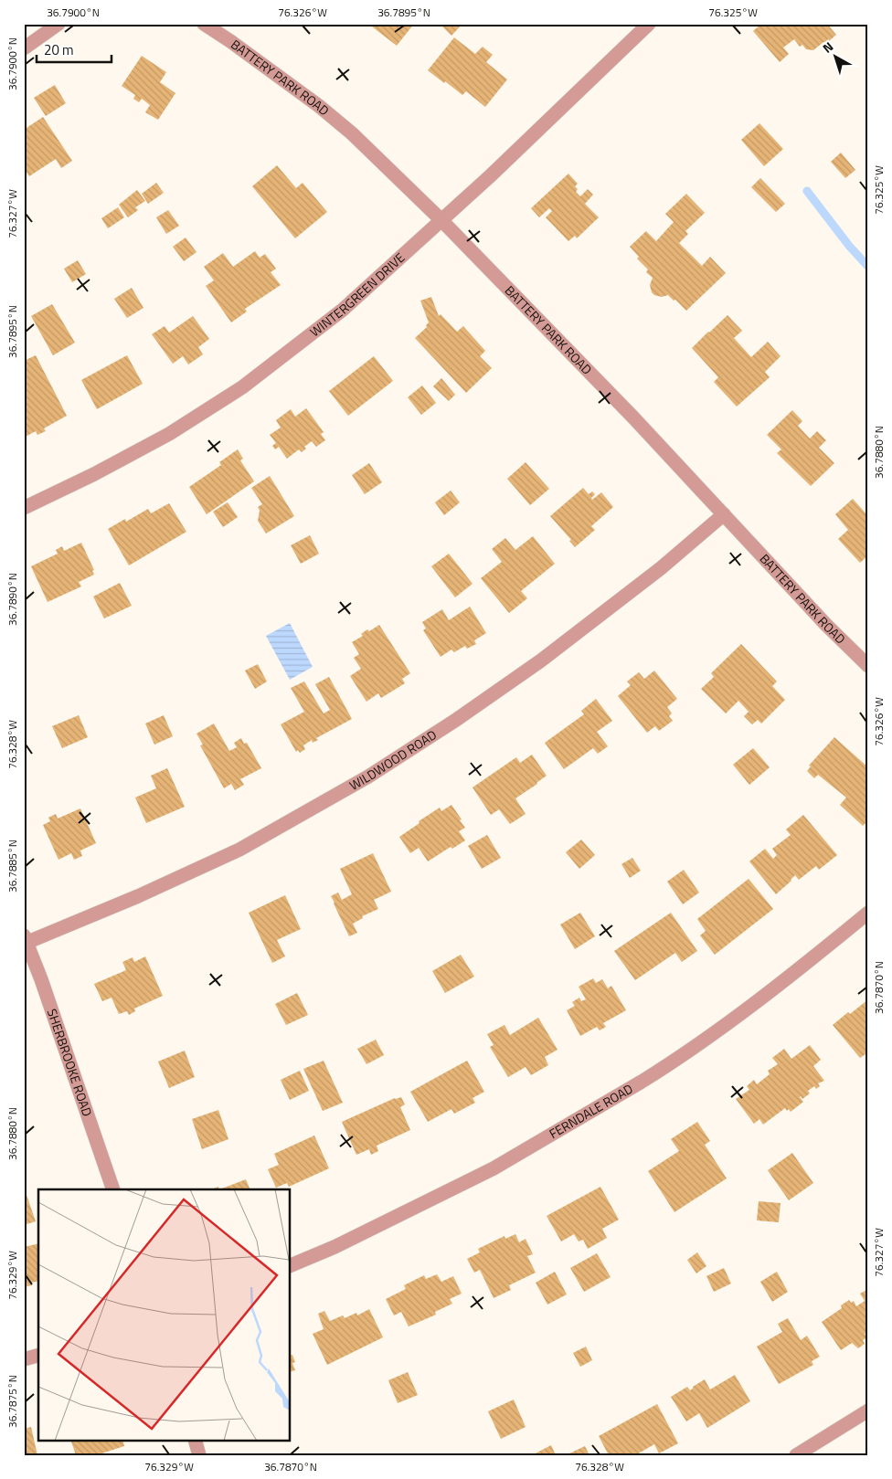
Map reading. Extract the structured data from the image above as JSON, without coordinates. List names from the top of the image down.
{
  "streets": {
    "street": [
      "BATTERY PARK ROAD",
      "WINTERGREEN DRIVE",
      "WILDWOOD ROAD",
      "SHERBROOKE ROAD",
      "FERNDALE ROAD"
    ]
  },
  "crossings": [
    ["BATTERY PARK ROAD", "WINTERGREEN DRIVE"],
    ["BATTERY PARK ROAD", "WILDWOOD ROAD"],
    ["WILDWOOD ROAD", "SHERBROOKE ROAD"]
  ],
  "scale_bar": "20 m",
  "north": "top left",
  "coordinates": [
    "36.7900°N",
    "76.326°W",
    "36.7895°N",
    "76.325°W",
    "76.327°W",
    "36.7880°N",
    "36.7890°N",
    "76.328°W",
    "36.7885°N",
    "36.7870°N",
    "76.329°W",
    "36.7875°N"
  ]
}
